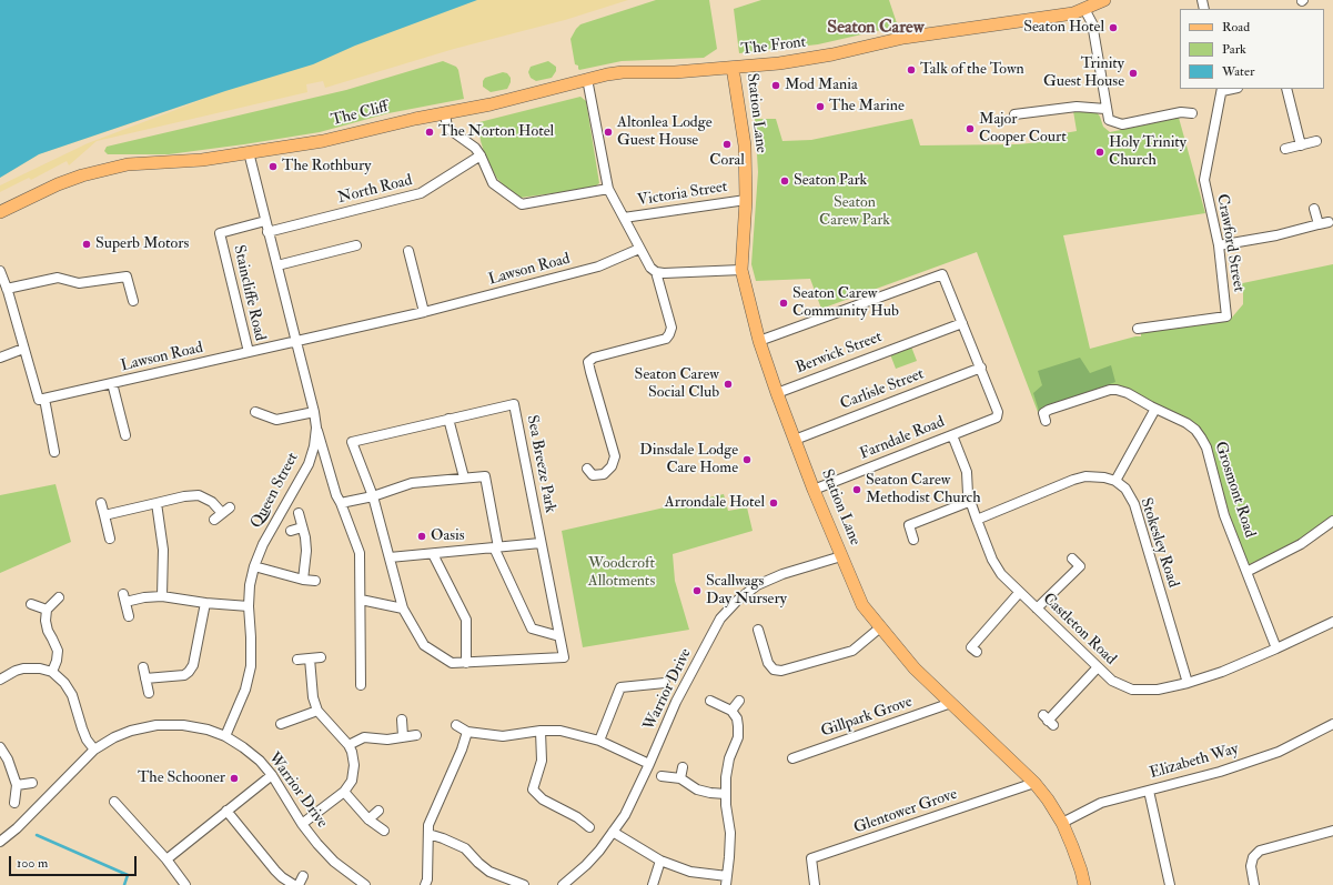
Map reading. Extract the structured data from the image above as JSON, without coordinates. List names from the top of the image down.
{
  "streets": {
    "main road": ["The Front", "Station Lane", "The Cliff"],
    "street": [
      "North Road",
      "Victoria Street",
      "Crawford Street",
      "Lawson Road",
      "Staincliffe Road",
      "Berwick Street",
      "Carlisle Street",
      "Farndale Road",
      "Sea Breeze Park",
      "Grosmont Road",
      "Queen Street",
      "Stokesley Road",
      "Castleton Road",
      "Warrior Drive",
      "Gillpark Grove",
      "Elizabeth Way",
      "Glentower Grove"
    ]
  },
  "crossings": [
    ["The Front", "Station Lane"],
    ["The Front", "The Cliff"],
    ["Station Lane", "The Cliff"],
    ["Station Lane", "Victoria Street"],
    ["Station Lane", "Berwick Street"],
    ["Station Lane", "Carlisle Street"],
    ["Station Lane", "Farndale Road"],
    ["Station Lane", "Warrior Drive"],
    ["Station Lane", "Gillpark Grove"],
    ["Station Lane", "Elizabeth Way"],
    ["Station Lane", "Glentower Grove"],
    ["The Cliff", "Queen Street"],
    ["North Road", "Queen Street"],
    ["Lawson Road", "Staincliffe Road"],
    ["Lawson Road", "Queen Street"],
    ["Staincliffe Road", "Queen Street"],
    ["Carlisle Street", "Farndale Road"],
    ["Farndale Road", "Castleton Road"],
    ["Grosmont Road", "Castleton Road"],
    ["Queen Street", "Warrior Drive"],
    ["Stokesley Road", "Castleton Road"]
  ],
  "districts": ["Seaton Carew"],
  "parks": ["Seaton Carew Park", "Woodcroft Allotments"],
  "places": [
    "Seaton Hotel",
    "Talk of the Town",
    "Trinity Guest House",
    "Mod Mania",
    "The Marine",
    "Major Cooper Court",
    "The Norton Hotel",
    "Altonlea Lodge Guest House",
    "Coral",
    "Holy Trinity Church",
    "The Rothbury",
    "Seaton Park",
    "Superb Motors",
    "Seaton Carew Community Hub",
    "Seaton Carew Social Club",
    "Dinsdale Lodge Care Home",
    "Seaton Carew Methodist Church",
    "Arrondale Hotel",
    "Oasis",
    "Scallwags Day Nursery",
    "The Schooner"
  ],
  "legend": ["Road", "Park", "Water"],
  "scale_bar": "100 m"
}
